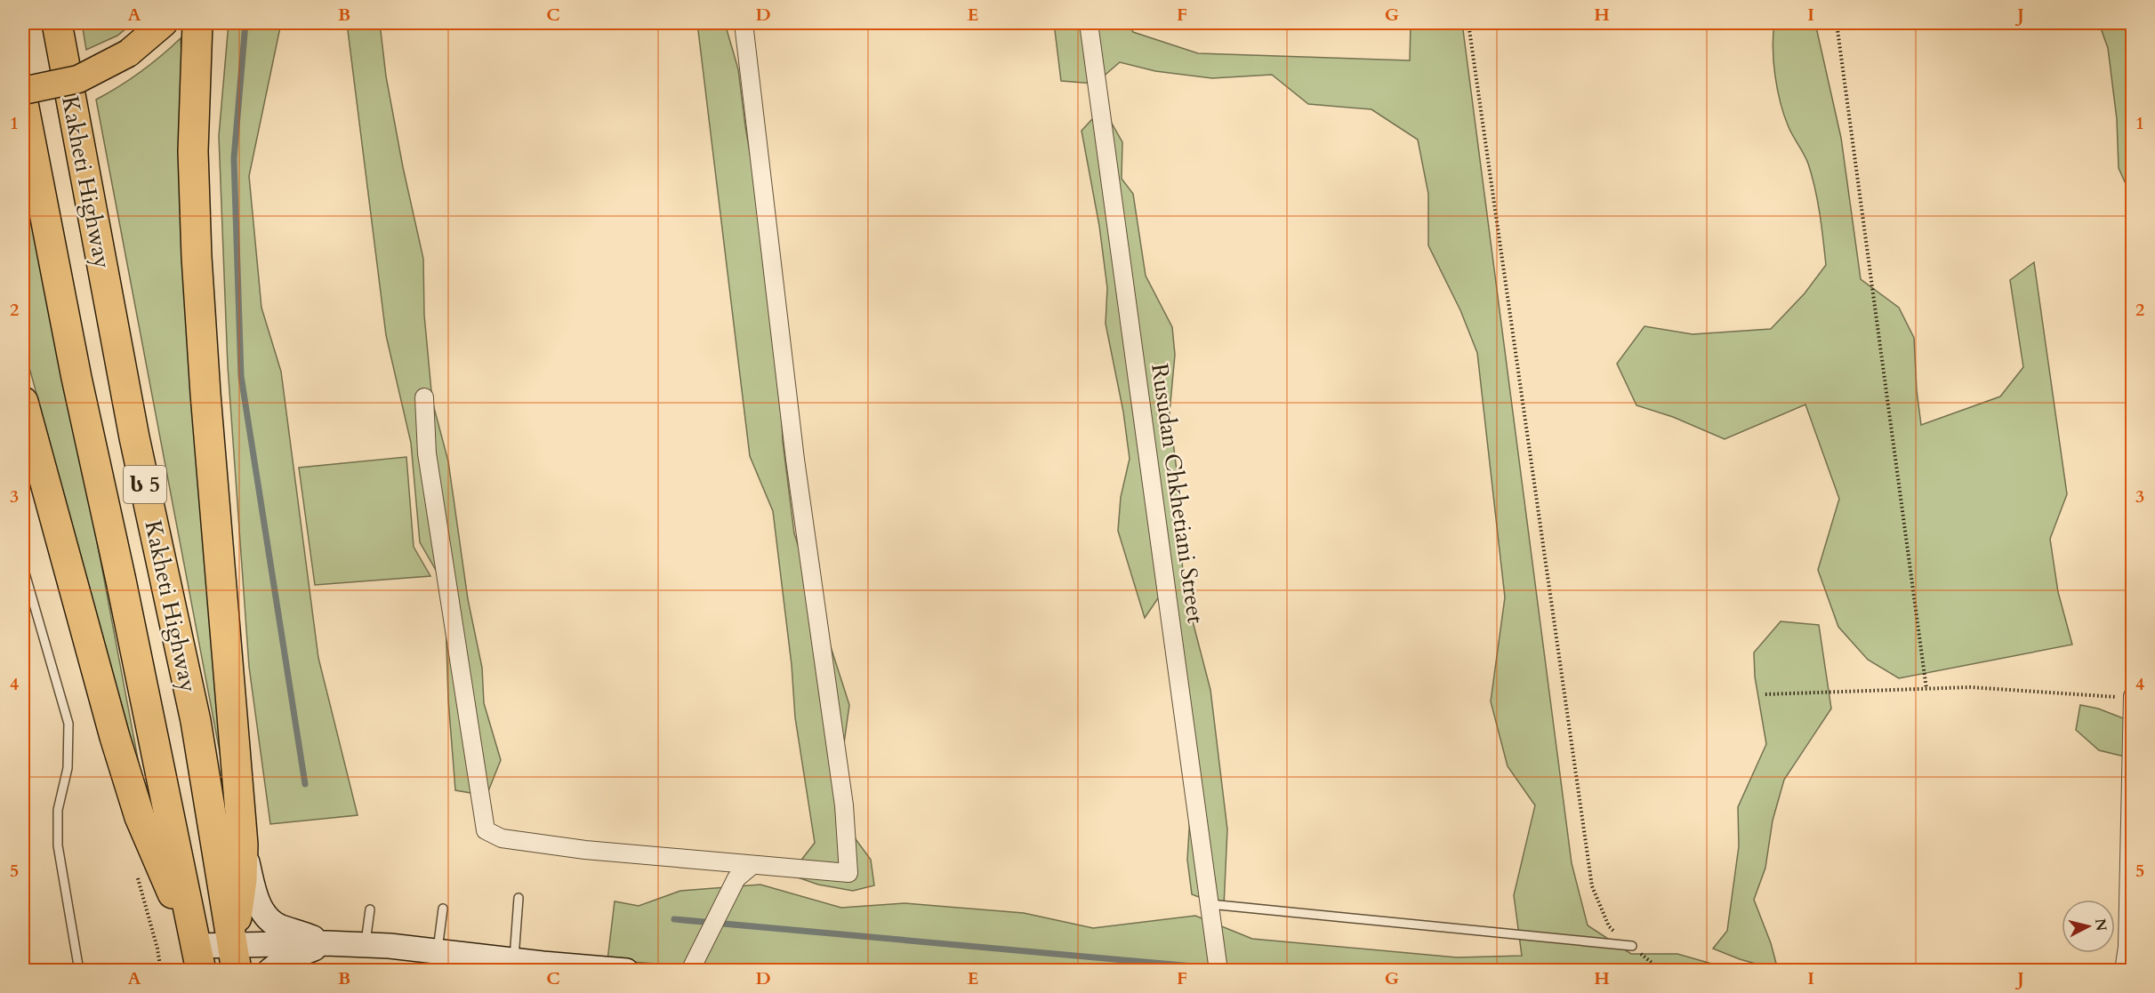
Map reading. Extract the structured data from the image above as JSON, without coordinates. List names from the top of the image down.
{
  "streets": {
    "highway": ["Kakheti Highway", "ს 5"],
    "street": ["Rusudan Chkhetiani Street"]
  },
  "north": "right",
  "grid": {
    "columns": [
      "A",
      "B",
      "C",
      "D",
      "E",
      "F",
      "G",
      "H",
      "I",
      "J"
    ],
    "rows": [
      "1",
      "2",
      "3",
      "4",
      "5"
    ]
  }
}
